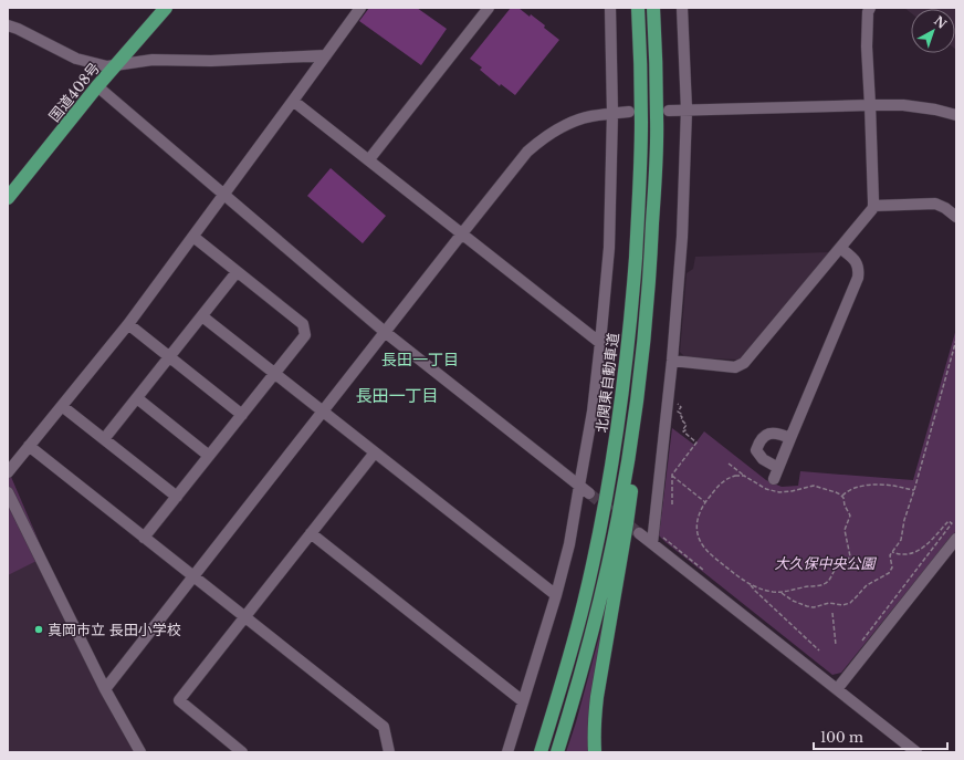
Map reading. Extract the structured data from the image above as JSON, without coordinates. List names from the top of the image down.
{
  "streets": {
    "highway": ["国道408号", "北関東自動車道"]
  },
  "districts": ["長田一丁目", "長田一丁目"],
  "parks": ["大久保中央公園"],
  "places": ["真岡市立 長田小学校"],
  "scale_bar": "100 m",
  "north": "top right"
}
